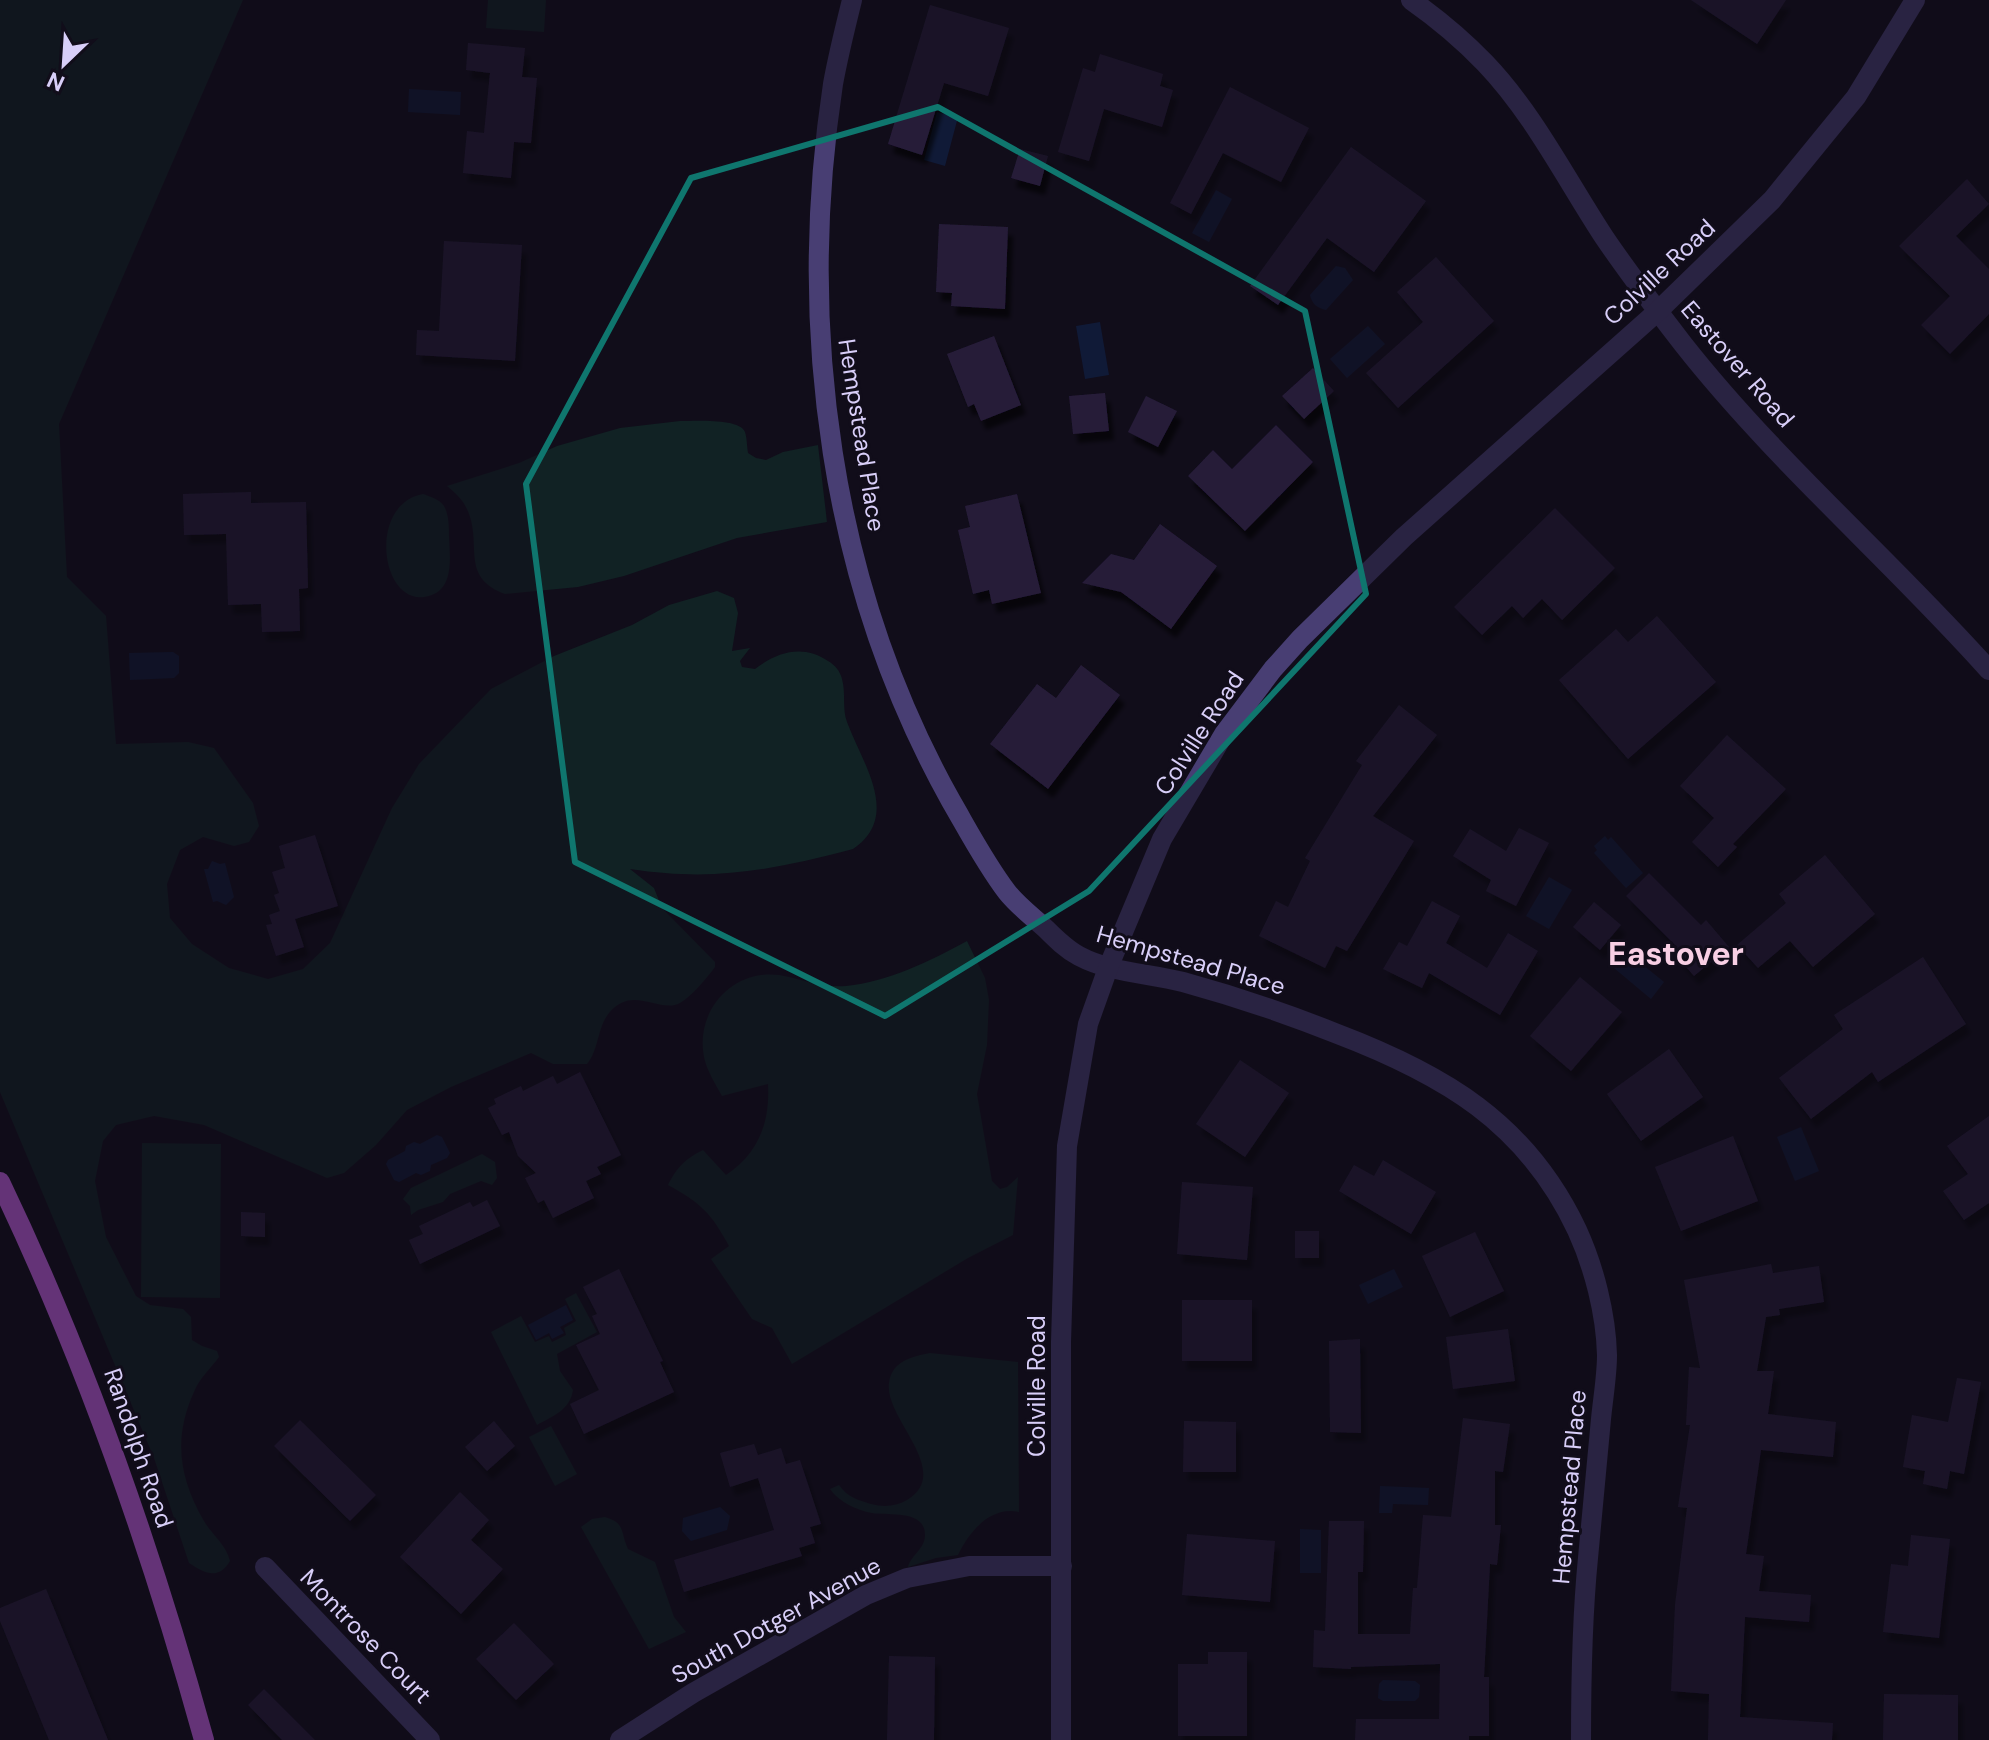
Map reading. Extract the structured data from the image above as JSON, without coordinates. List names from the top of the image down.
{
  "streets": {
    "main road": ["Randolph Road"],
    "street": [
      "Colville Road",
      "Eastover Road",
      "Hempstead Place",
      "South Dotger Avenue",
      "Montrose Court"
    ]
  },
  "crossings": [
    ["Colville Road", "Eastover Road"],
    ["Colville Road", "Hempstead Place"],
    ["Colville Road", "South Dotger Avenue"]
  ],
  "districts": ["Eastover"],
  "north": "bottom left"
}
